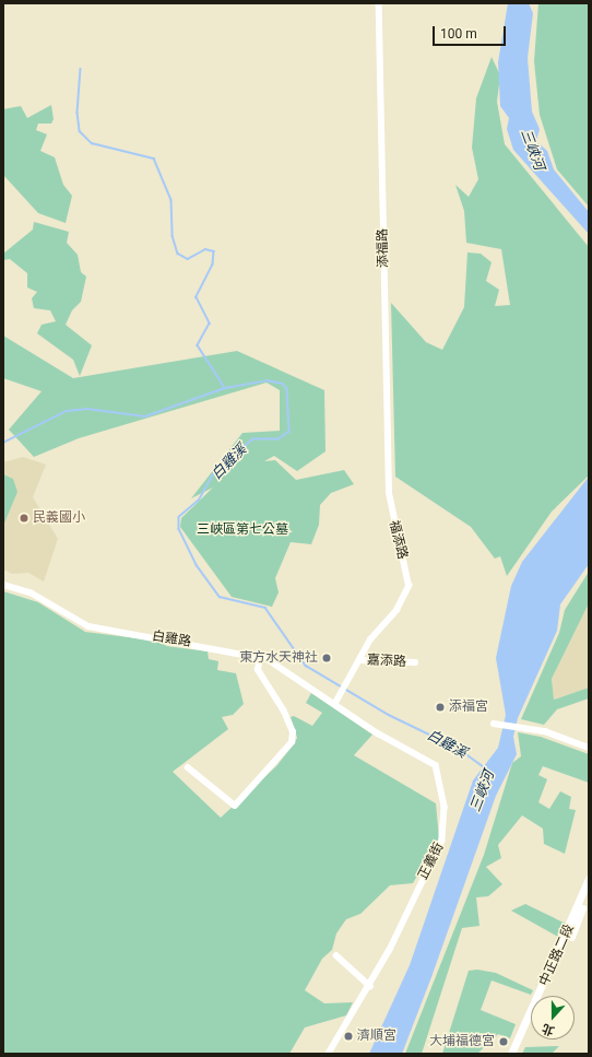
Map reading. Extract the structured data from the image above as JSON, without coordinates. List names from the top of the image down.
{
  "streets": {
    "main road": ["中正路二段"],
    "street": [
      "添福路",
      "福添路",
      "白雞路",
      "嘉添路",
      "正義街"
    ]
  },
  "crossings": [
    ["添福路", "福添路"],
    ["福添路", "嘉添路"],
    ["白雞路", "正義街"]
  ],
  "water": ["三峽河", "白雞溪"],
  "parks": ["三峽區第七公墓"],
  "places": [
    "民義國小",
    "東方水天神社",
    "添福宮",
    "濟順宮",
    "大埔福德宮"
  ],
  "scale_bar": "100 m",
  "north": "bottom"
}
